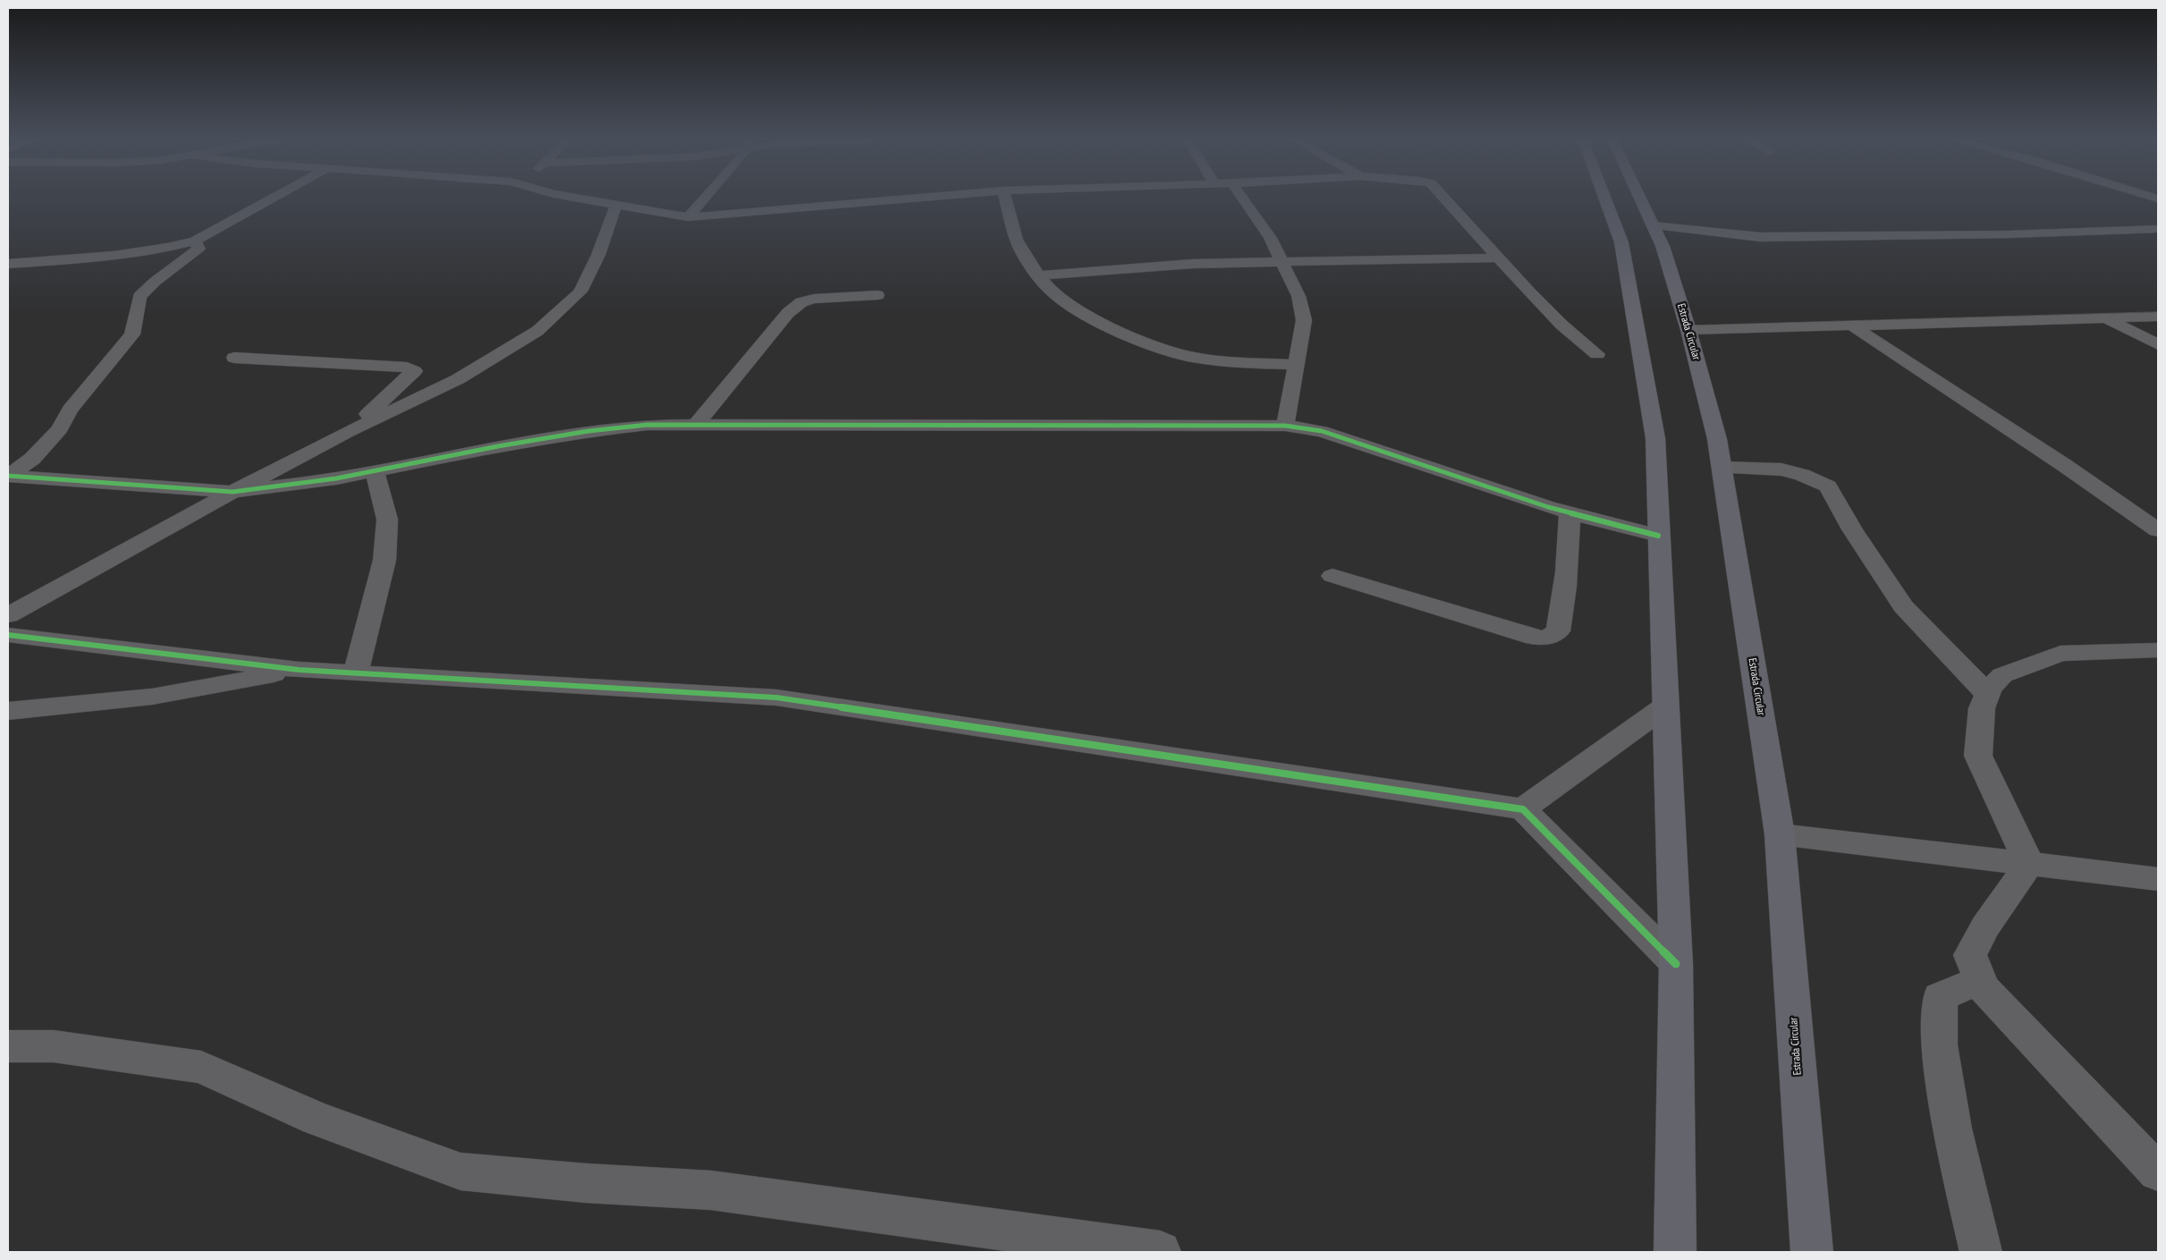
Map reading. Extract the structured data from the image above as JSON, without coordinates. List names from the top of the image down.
{
  "streets": {
    "main road": ["Estrada Circular"]
  }
}
